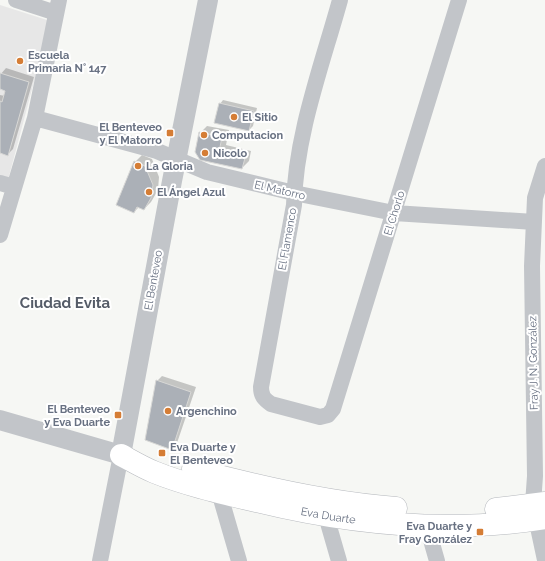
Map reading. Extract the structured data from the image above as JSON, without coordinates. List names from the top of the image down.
{
  "streets": {
    "main road": ["Eva Duarte"],
    "street": [
      "El Matorro",
      "El Chorlo",
      "El Flamenco",
      "El Benteveo",
      "Fray J. N. González"
    ]
  },
  "crossings": [
    ["El Matorro", "El Chorlo"],
    ["El Matorro", "El Flamenco"],
    ["El Matorro", "El Benteveo"],
    ["El Matorro", "Fray J. N. González"],
    ["El Chorlo", "El Flamenco"],
    ["El Benteveo", "Eva Duarte"],
    ["Fray J. N. González", "Eva Duarte"]
  ],
  "districts": ["Ciudad Evita"],
  "places": {
    "other": [
      "Escuela Primaria N° 147",
      "El Sitio",
      "Computacion",
      "Nicolo",
      "La Gloria",
      "El Ángel Azul",
      "Argenchino"
    ],
    "transit": [
      "El Benteveo y El Matorro",
      "El Benteveo y Eva Duarte",
      "Eva Duarte y El Benteveo",
      "Eva Duarte y Fray González"
    ]
  }
}
